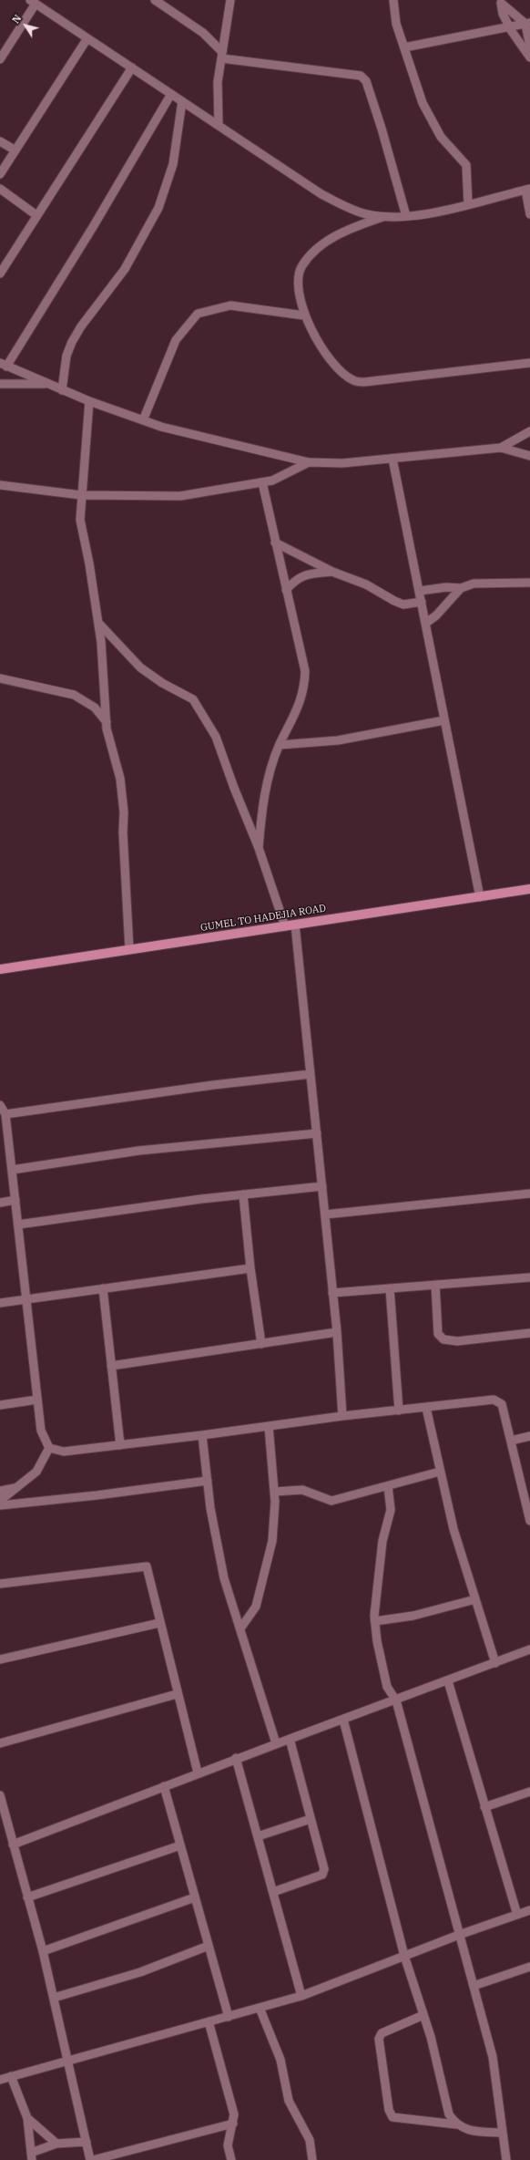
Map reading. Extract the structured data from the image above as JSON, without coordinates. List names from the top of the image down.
{
  "streets": {
    "main road": ["GUMEL TO HADEJIA ROAD"]
  },
  "north": "top left"
}
